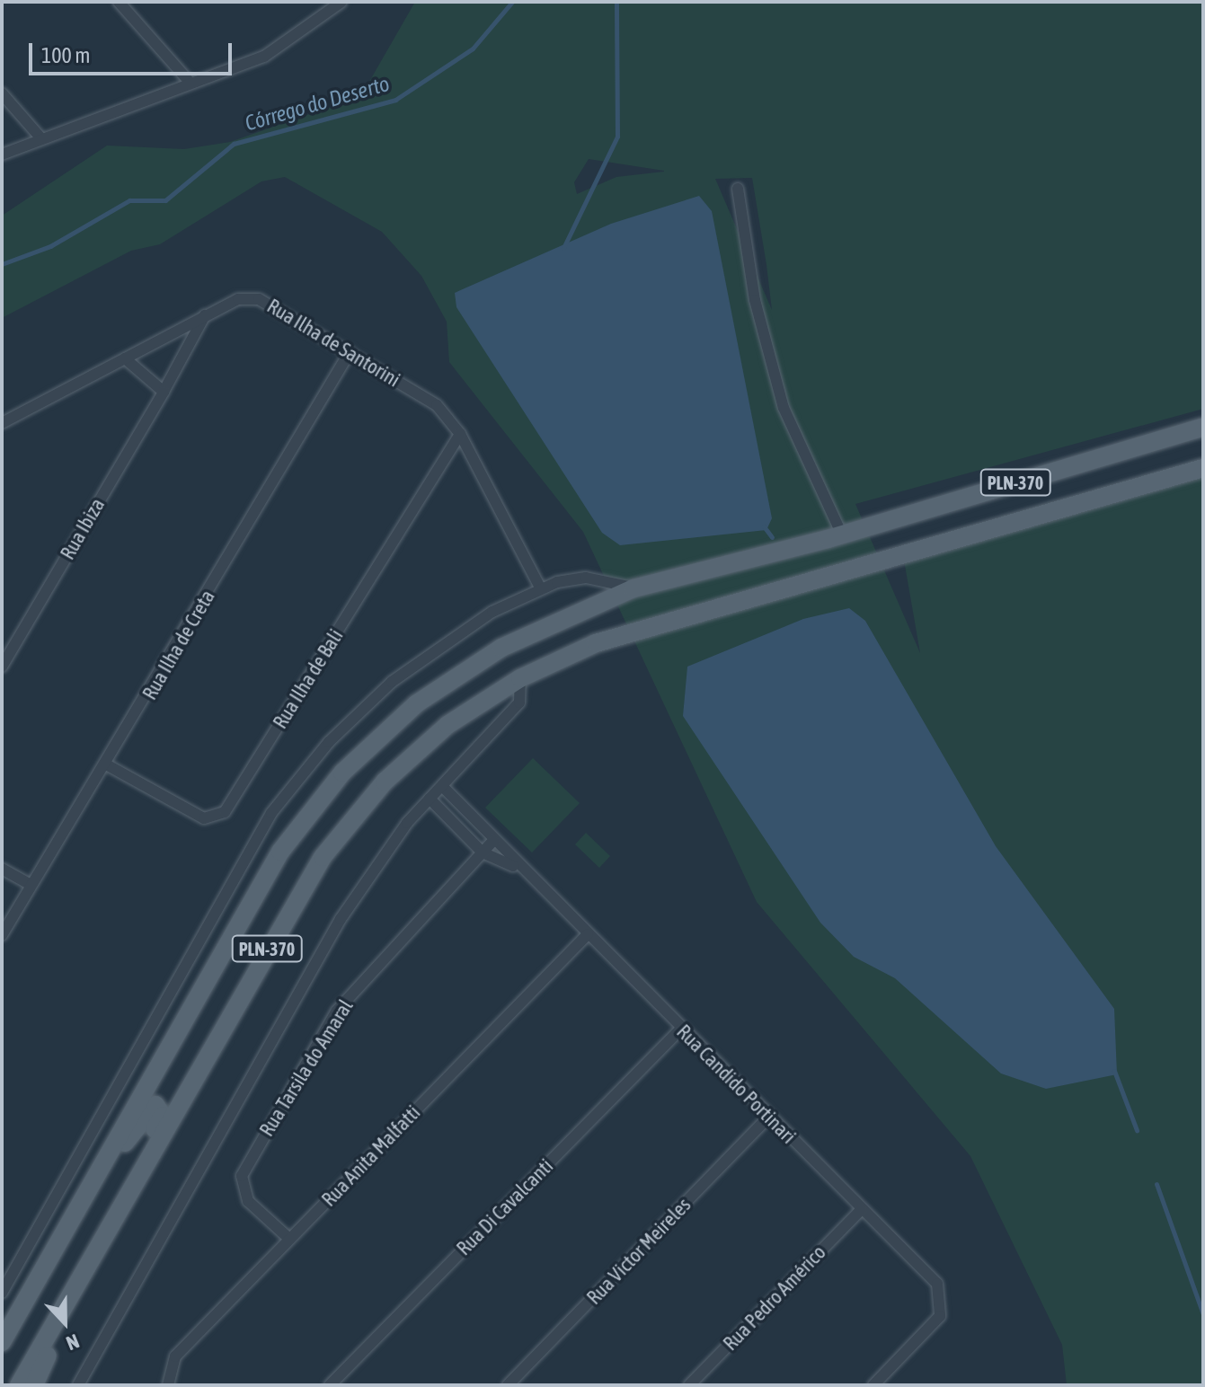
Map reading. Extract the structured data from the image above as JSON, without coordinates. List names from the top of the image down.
{
  "streets": {
    "main road": ["PLN-370"],
    "street": [
      "Rua Ilha de Santorini",
      "Rua Ibiza",
      "Rua Ilha de Creta",
      "Rua Ilha de Bali",
      "Rua Tarsila do Amaral",
      "Rua Candido Portinari",
      "Rua Anita Malfatti",
      "Rua Di Cavalcanti",
      "Rua Victor Meireles",
      "Rua Pedro Américo"
    ]
  },
  "crossings": [
    ["Rua Ilha de Santorini", "Rua Ibiza"],
    ["Rua Ilha de Santorini", "Rua Ilha de Creta"],
    ["Rua Ilha de Santorini", "Rua Ilha de Bali"],
    ["Rua Ilha de Creta", "Rua Ilha de Bali"],
    ["Rua Tarsila do Amaral", "Rua Candido Portinari"],
    ["Rua Tarsila do Amaral", "Rua Anita Malfatti"],
    ["Rua Candido Portinari", "Rua Anita Malfatti"],
    ["Rua Candido Portinari", "Rua Di Cavalcanti"],
    ["Rua Candido Portinari", "Rua Victor Meireles"],
    ["Rua Candido Portinari", "Rua Pedro Américo"]
  ],
  "water": ["Córrego do Deserto"],
  "scale_bar": "100 m",
  "north": "bottom"
}
